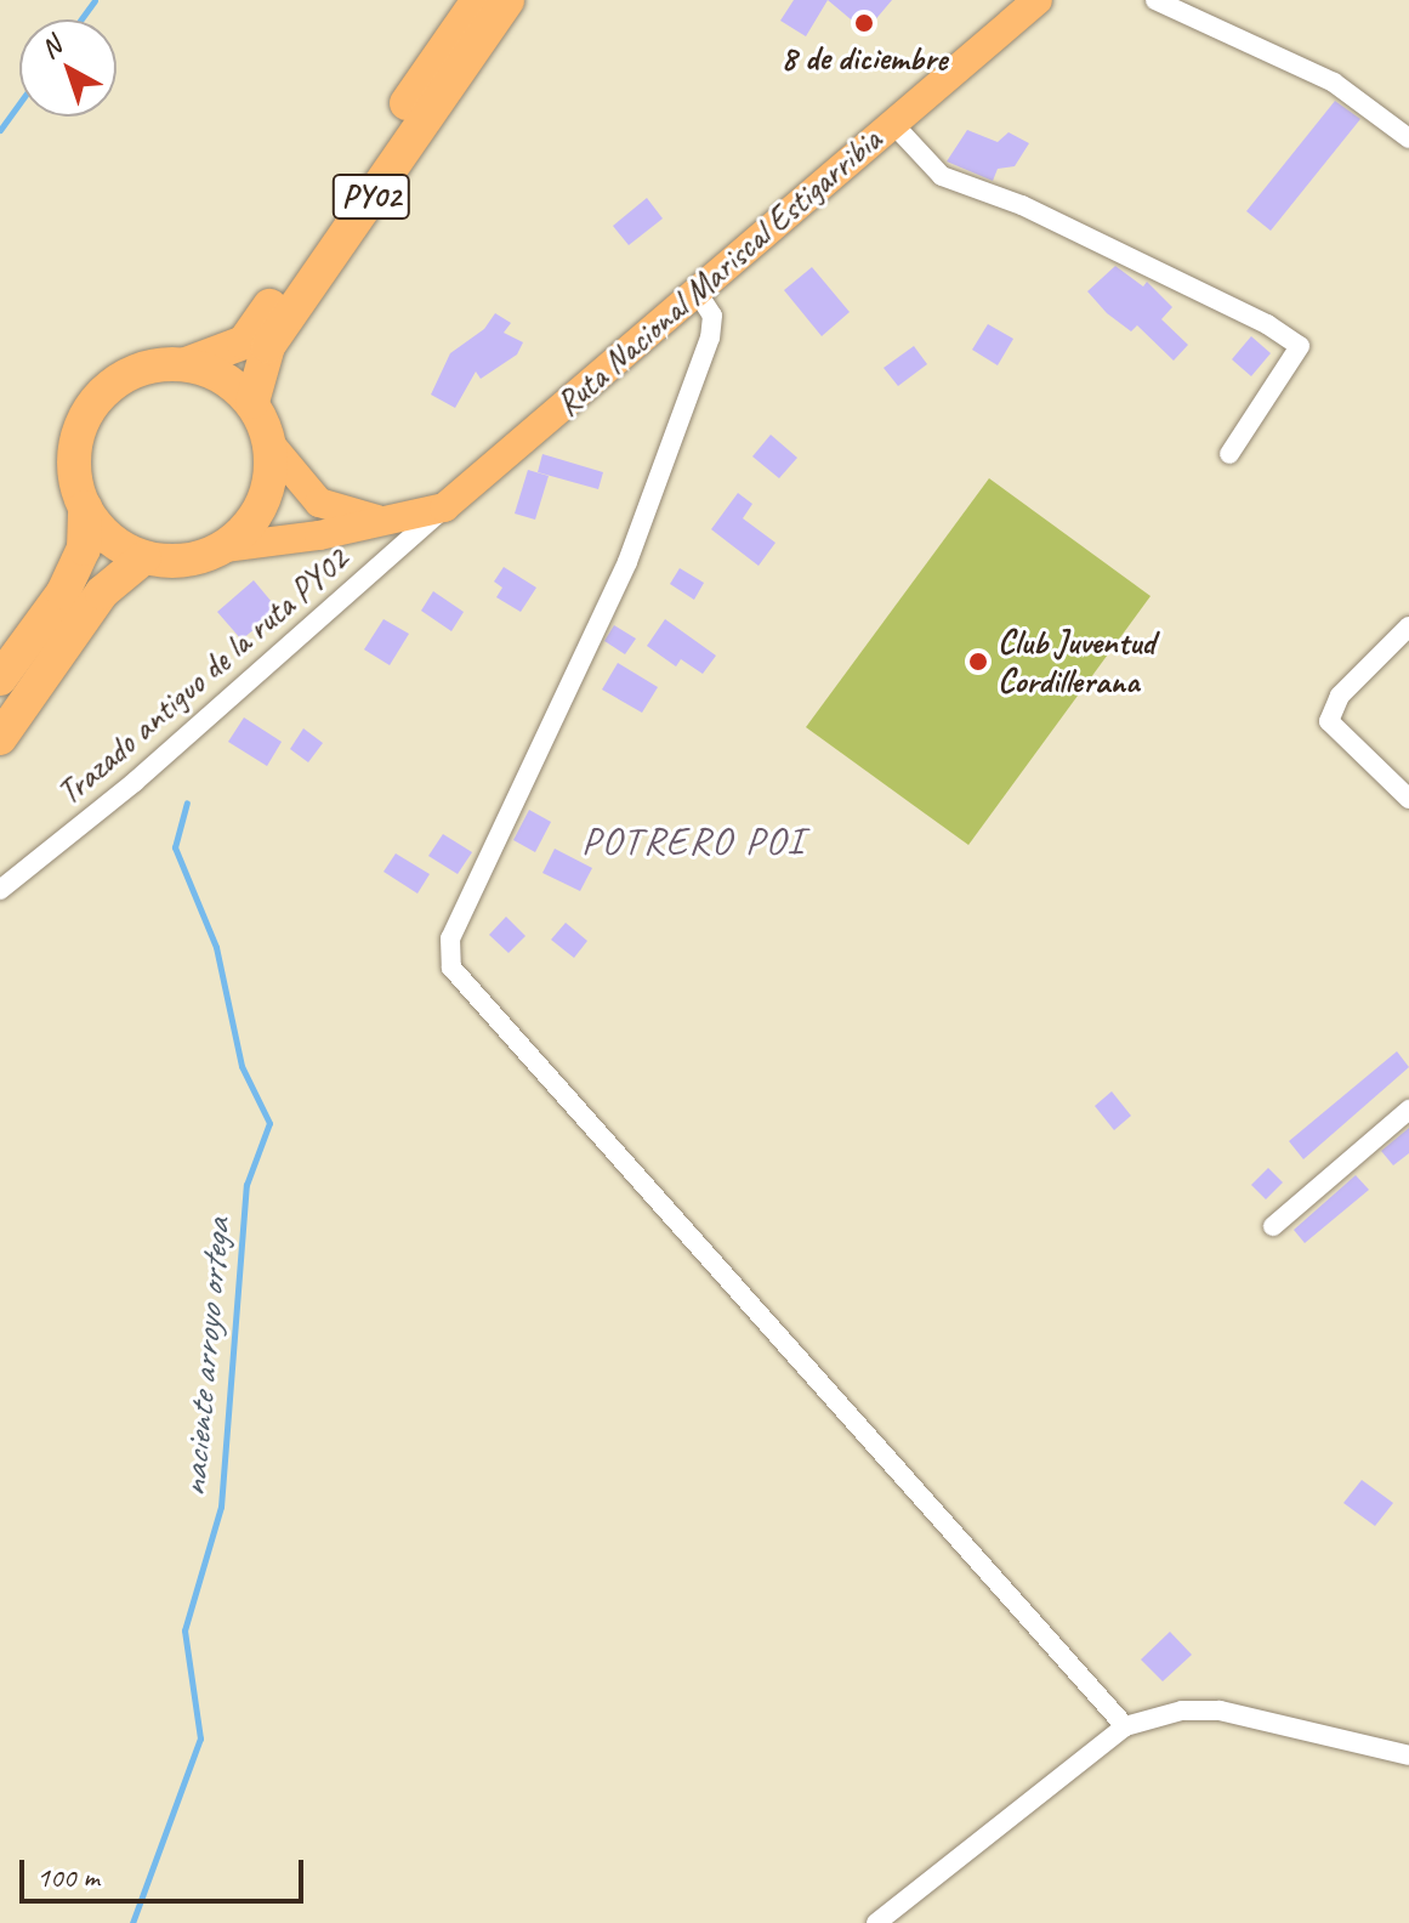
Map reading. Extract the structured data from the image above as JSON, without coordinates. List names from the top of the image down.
{
  "streets": {
    "highway": ["PY02"],
    "main road": ["Ruta Nacional Mariscal Estigarribia"],
    "street": ["Trazado antiguo de la ruta PY02"]
  },
  "crossings": [
    ["PY02", "Ruta Nacional Mariscal Estigarribia"],
    ["Ruta Nacional Mariscal Estigarribia", "Trazado antiguo de la ruta PY02"]
  ],
  "districts": ["POTRERO POI"],
  "water": ["naciente arroyo ortega"],
  "places": ["8 de diciembre", "Club Juventud Cordillerana"],
  "scale_bar": "100 m",
  "north": "top left"
}
